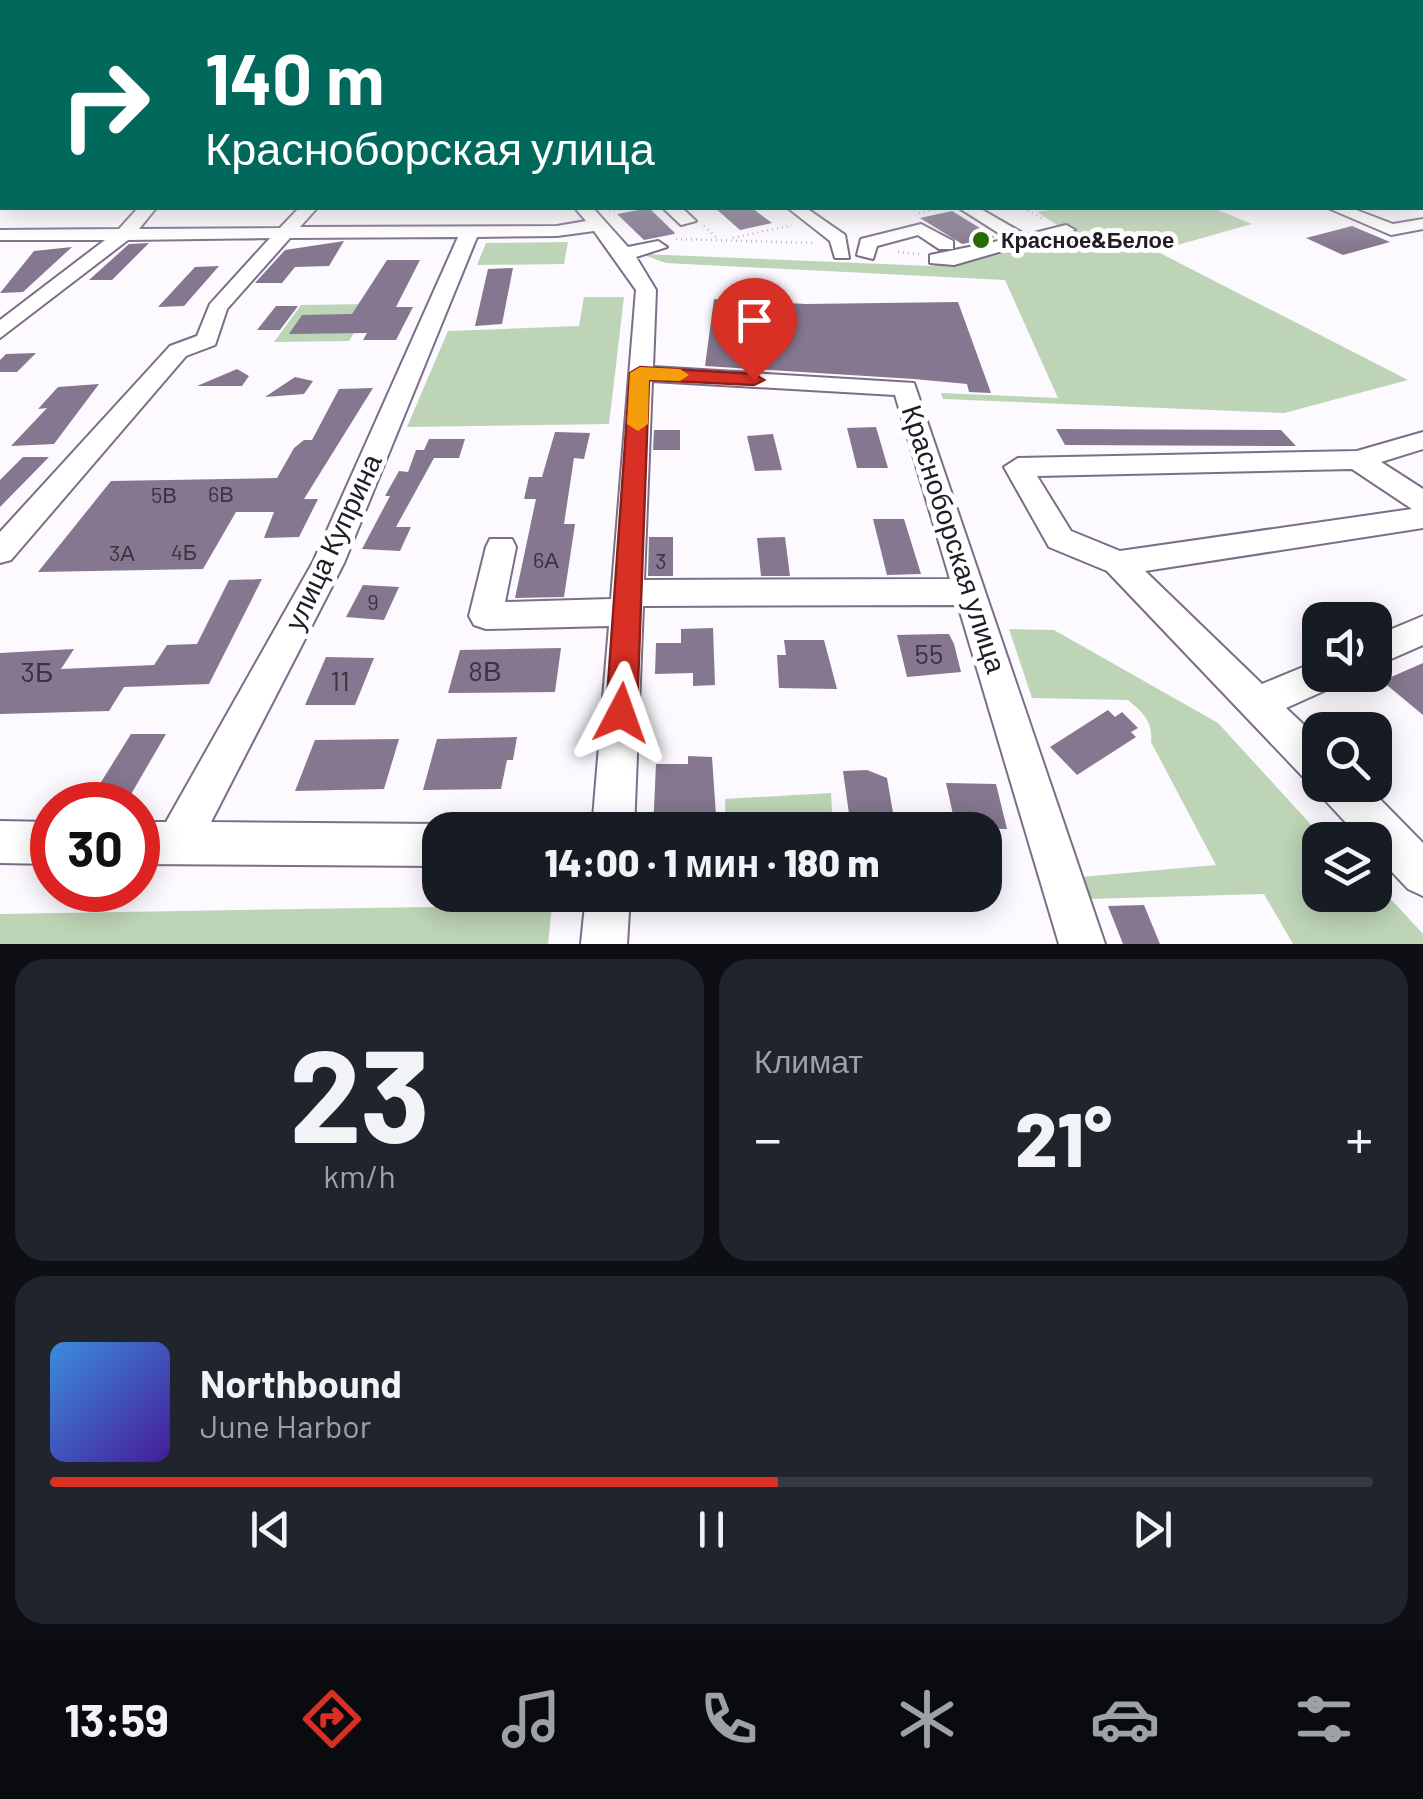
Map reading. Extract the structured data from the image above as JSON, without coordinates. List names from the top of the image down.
{
  "streets": {
    "street": ["Красноборская улица", "улица Куприна"]
  },
  "places": ["Красное&Белое"],
  "house_numbers": [
    "6В",
    "5В",
    "4Б",
    "3А",
    "6А",
    "3",
    "9",
    "55",
    "8В",
    "3Б",
    "11"
  ],
  "page": {
    "turn": ["140 m", "Красноборская улица"],
    "limit": "30",
    "trip": "14:00 · 1 мин · 180 m",
    "tile": [
      ["23", "km/h"],
      "Климат"
    ],
    "heat": ["−", "21°", "+"],
    "song": ["Northbound", "June Harbor"],
    "tabs": "13:59"
  }
}
